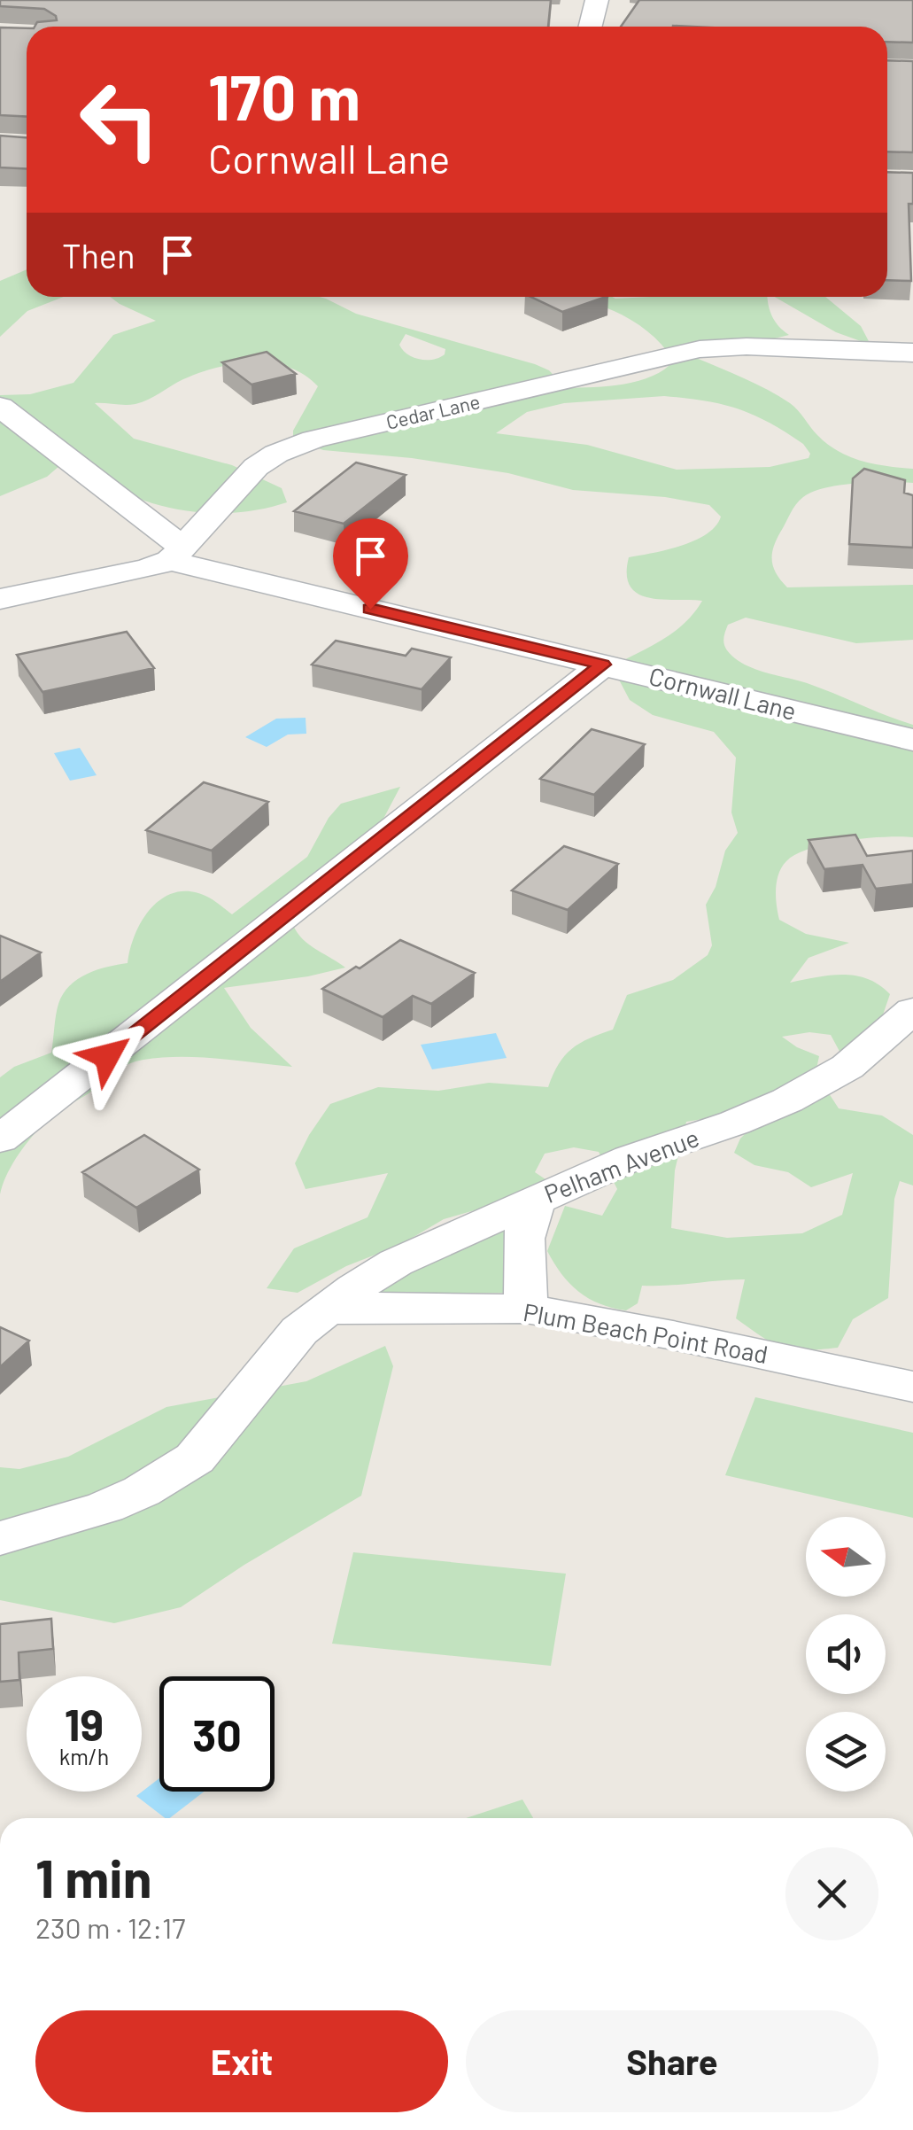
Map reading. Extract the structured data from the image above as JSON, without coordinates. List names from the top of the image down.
{
  "streets": {
    "street": [
      "Cedar Lane",
      "Cornwall Lane",
      "Pelham Avenue",
      "Plum Beach Point Road"
    ]
  },
  "crossings": [
    ["Cedar Lane", "Cornwall Lane"],
    ["Pelham Avenue", "Plum Beach Point Road"]
  ],
  "north": "left",
  "page": {
    "turn": ["170 m", "Cornwall Lane"],
    "then": "Then",
    "speed": "19 km/h",
    "limit": "30",
    "heading": ["1 min", "230 m · 12:17"],
    "buttons": ["Exit", "Share"]
  }
}
